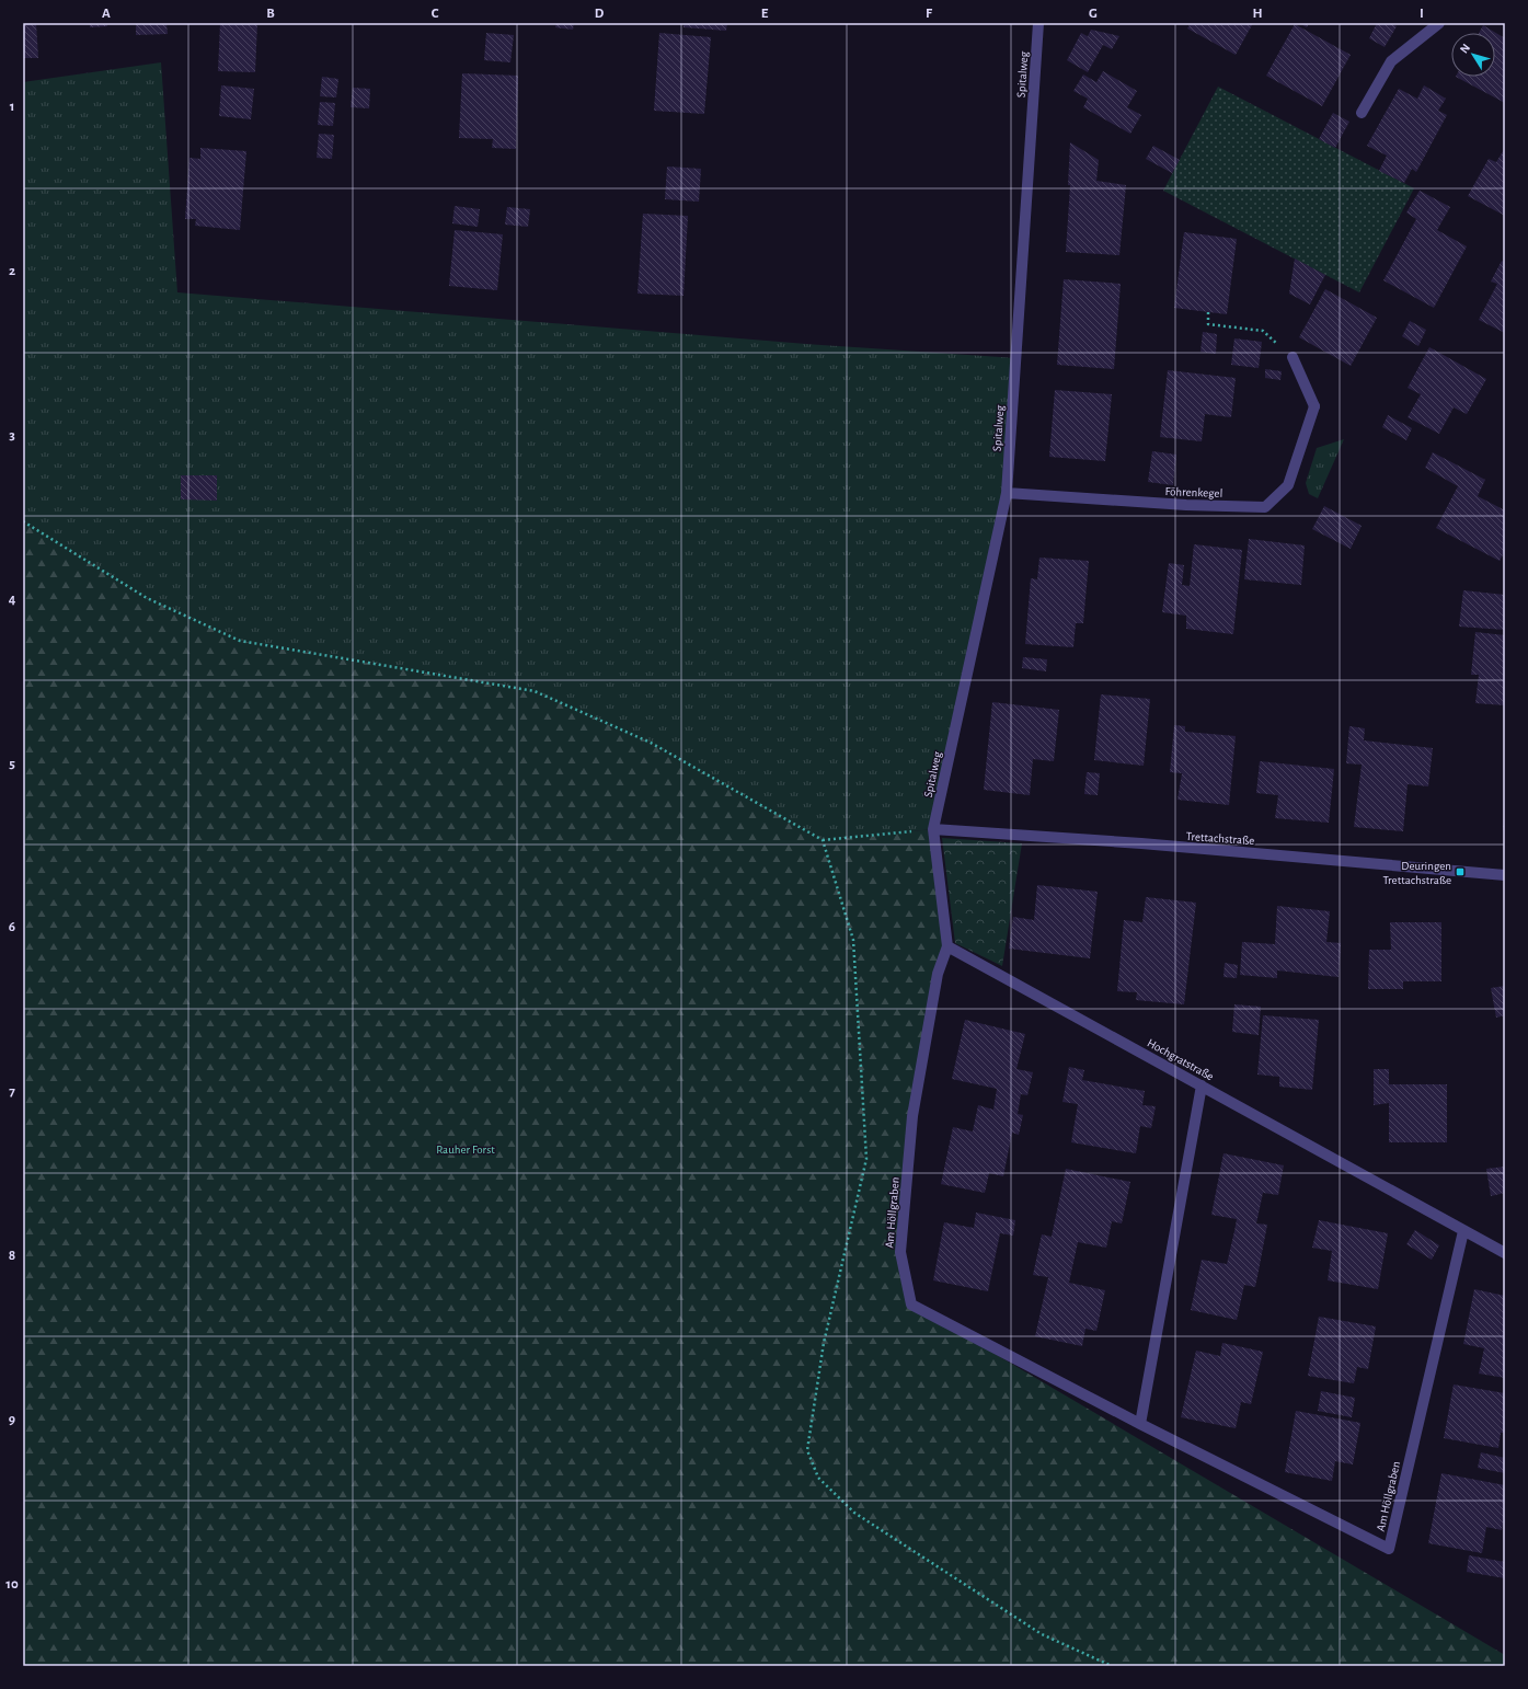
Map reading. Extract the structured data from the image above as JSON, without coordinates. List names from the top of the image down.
{
  "streets": {
    "street": [
      "Spitalweg",
      "Föhrenkegel",
      "Trettachstraße",
      "Hochgratstraße",
      "Am Höllgraben"
    ]
  },
  "crossings": [
    ["Spitalweg", "Föhrenkegel"],
    ["Spitalweg", "Trettachstraße"],
    ["Hochgratstraße", "Am Höllgraben"]
  ],
  "parks": ["Rauher Forst"],
  "places": {
    "transit": ["Deuringen Trettachstraße"]
  },
  "north": "top left",
  "grid": {
    "columns": [
      "A",
      "B",
      "C",
      "D",
      "E",
      "F",
      "G",
      "H",
      "I"
    ],
    "rows": [
      "1",
      "2",
      "3",
      "4",
      "5",
      "6",
      "7",
      "8",
      "9",
      "10"
    ]
  }
}
